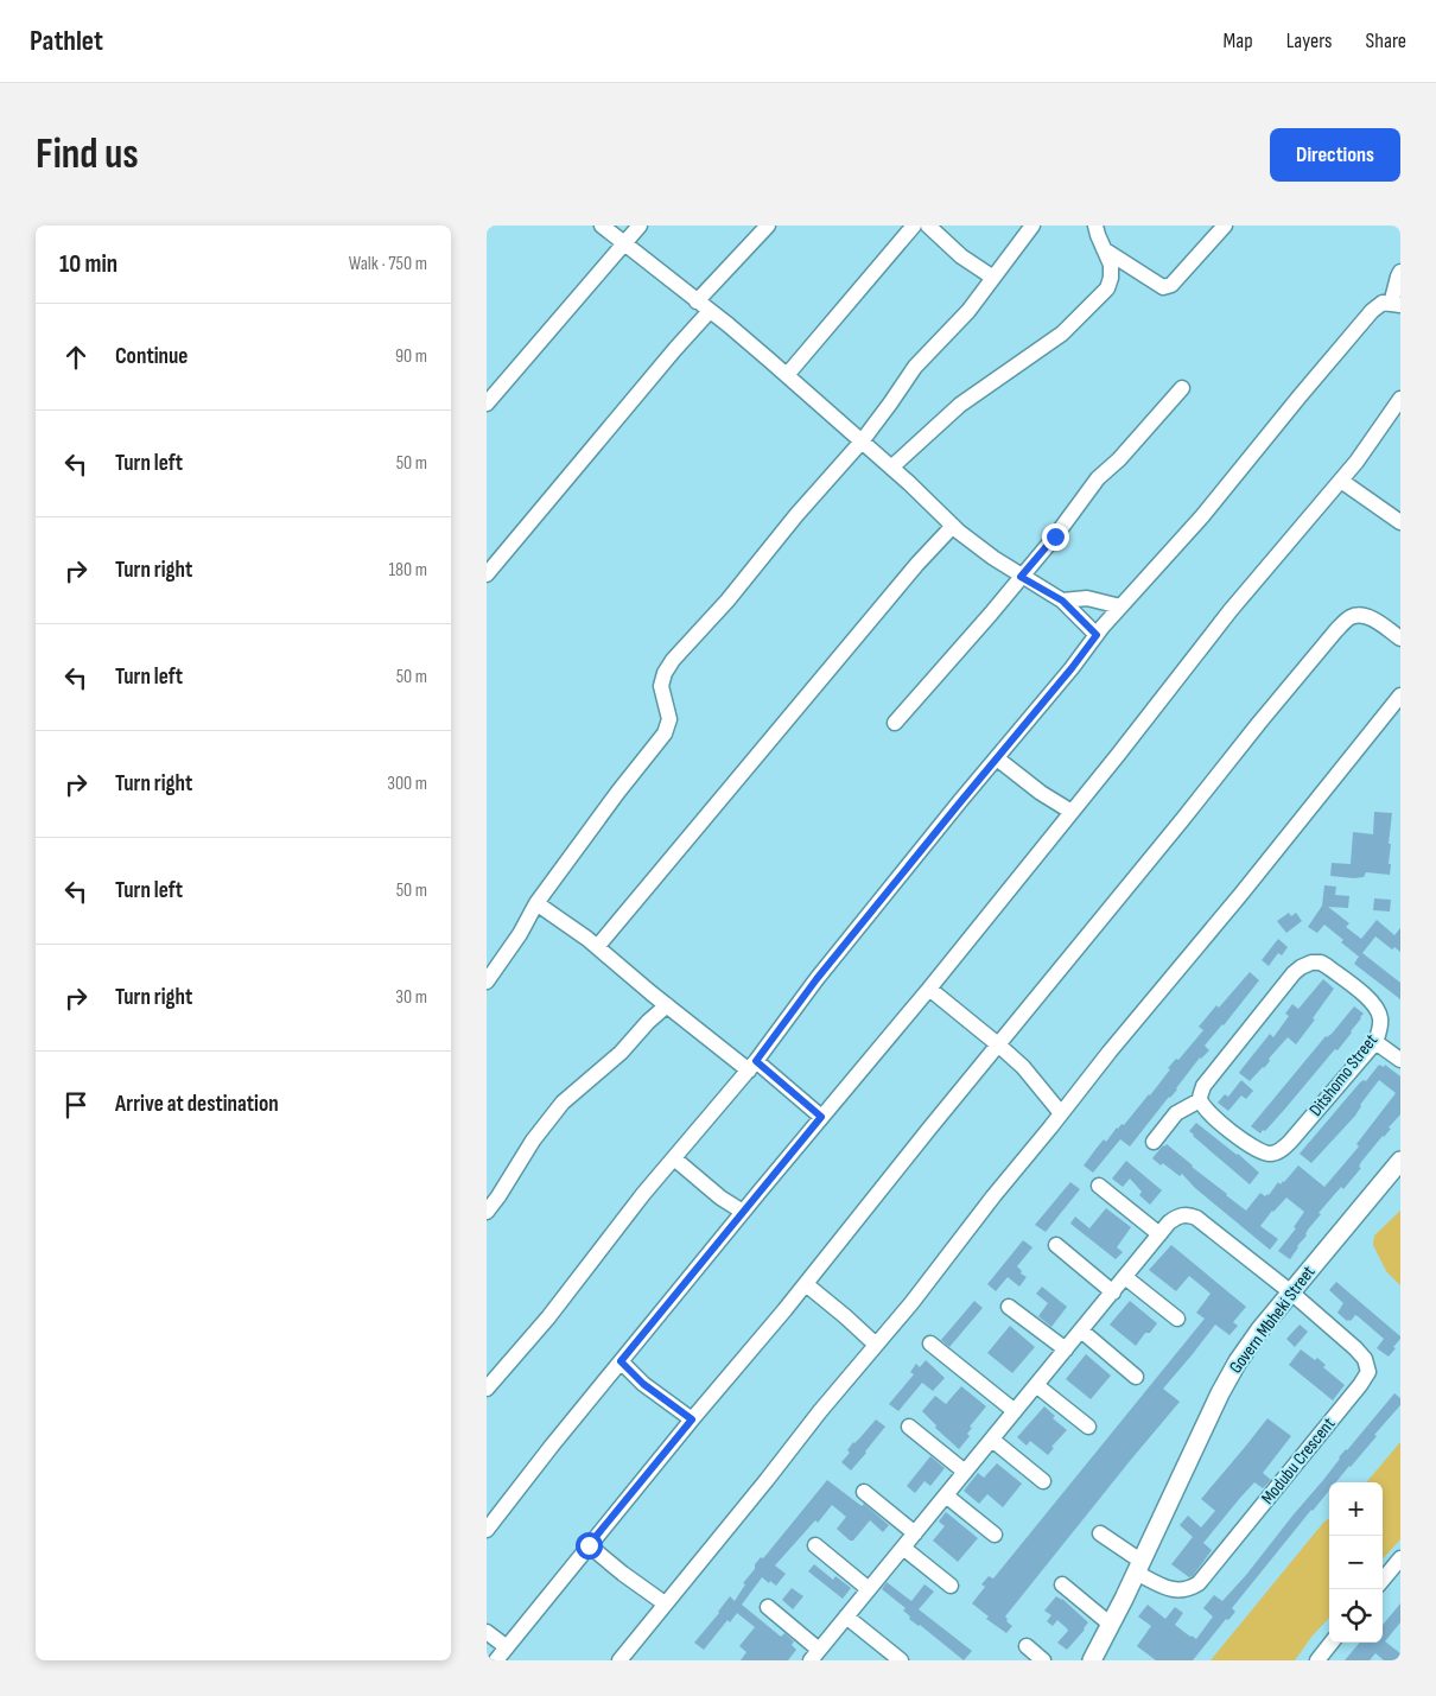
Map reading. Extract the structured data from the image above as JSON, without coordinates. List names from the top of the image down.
{
  "streets": {
    "street": ["Ditshomo Street", "Govern Mbheki Street", "Modubu Crescent"]
  },
  "crossings": [
    ["Govern Mbheki Street", "Modubu Crescent"]
  ],
  "page": {
    "header": "Pathlet",
    "nav": ["Map", "Layers", "Share"],
    "buttons": "Directions",
    "title": "Find us",
    "heading": ["10 min", "Walk · 750 m"],
    "list": [
      ["Continue", "90 m"],
      ["Turn left", "50 m"],
      ["Turn right", "180 m"],
      ["Turn left", "50 m"],
      ["Turn right", "300 m"],
      ["Turn left", "50 m"],
      ["Turn right", "30 m"],
      "Arrive at destination"
    ],
    "map_buttons": ["+", "−"]
  }
}
